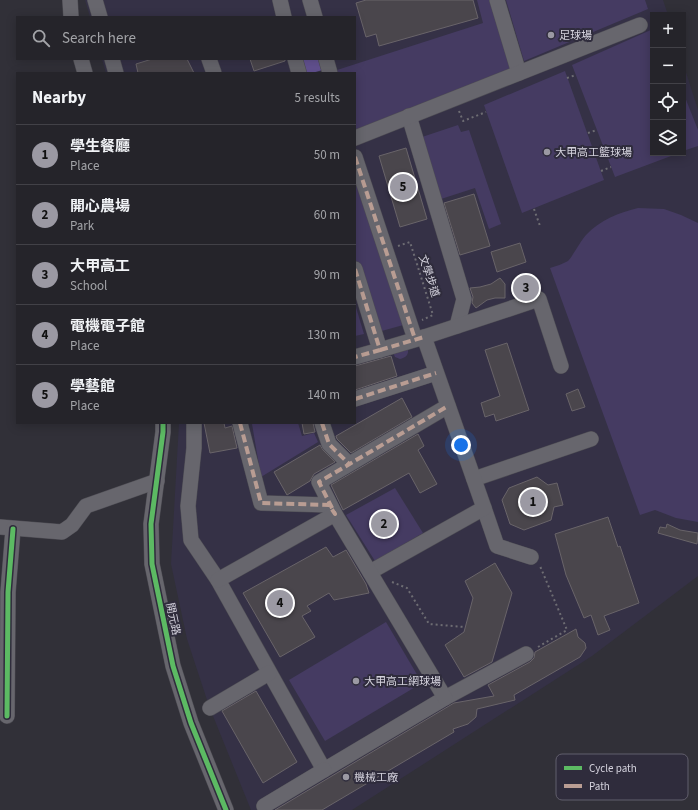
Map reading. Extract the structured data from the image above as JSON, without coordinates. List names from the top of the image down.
{
  "streets": {
    "street": ["開元路"],
    "path": ["文學步道"]
  },
  "places": [
    "足球場",
    "大甲高工籃球場",
    "大甲高工網球場",
    "機械工廠"
  ],
  "legend": ["Cycle path", "Path"],
  "page": {
    "map_buttons": ["+", "−"],
    "search": "Search here",
    "heading": ["Nearby", "5 results"],
    "list": [
      {
        "mark": "1",
        "name": "學生餐廳",
        "note": "Place",
        "value": "50 m"
      },
      {
        "mark": "2",
        "name": "開心農場",
        "note": "Park",
        "value": "60 m"
      },
      {
        "mark": "3",
        "name": "大甲高工",
        "note": "School",
        "value": "90 m"
      },
      {
        "mark": "4",
        "name": "電機電子館",
        "note": "Place",
        "value": "130 m"
      },
      {
        "mark": "5",
        "name": "學藝館",
        "note": "Place",
        "value": "140 m"
      }
    ],
    "pins": [
      "5",
      "3",
      "1",
      "2",
      "4"
    ]
  }
}
